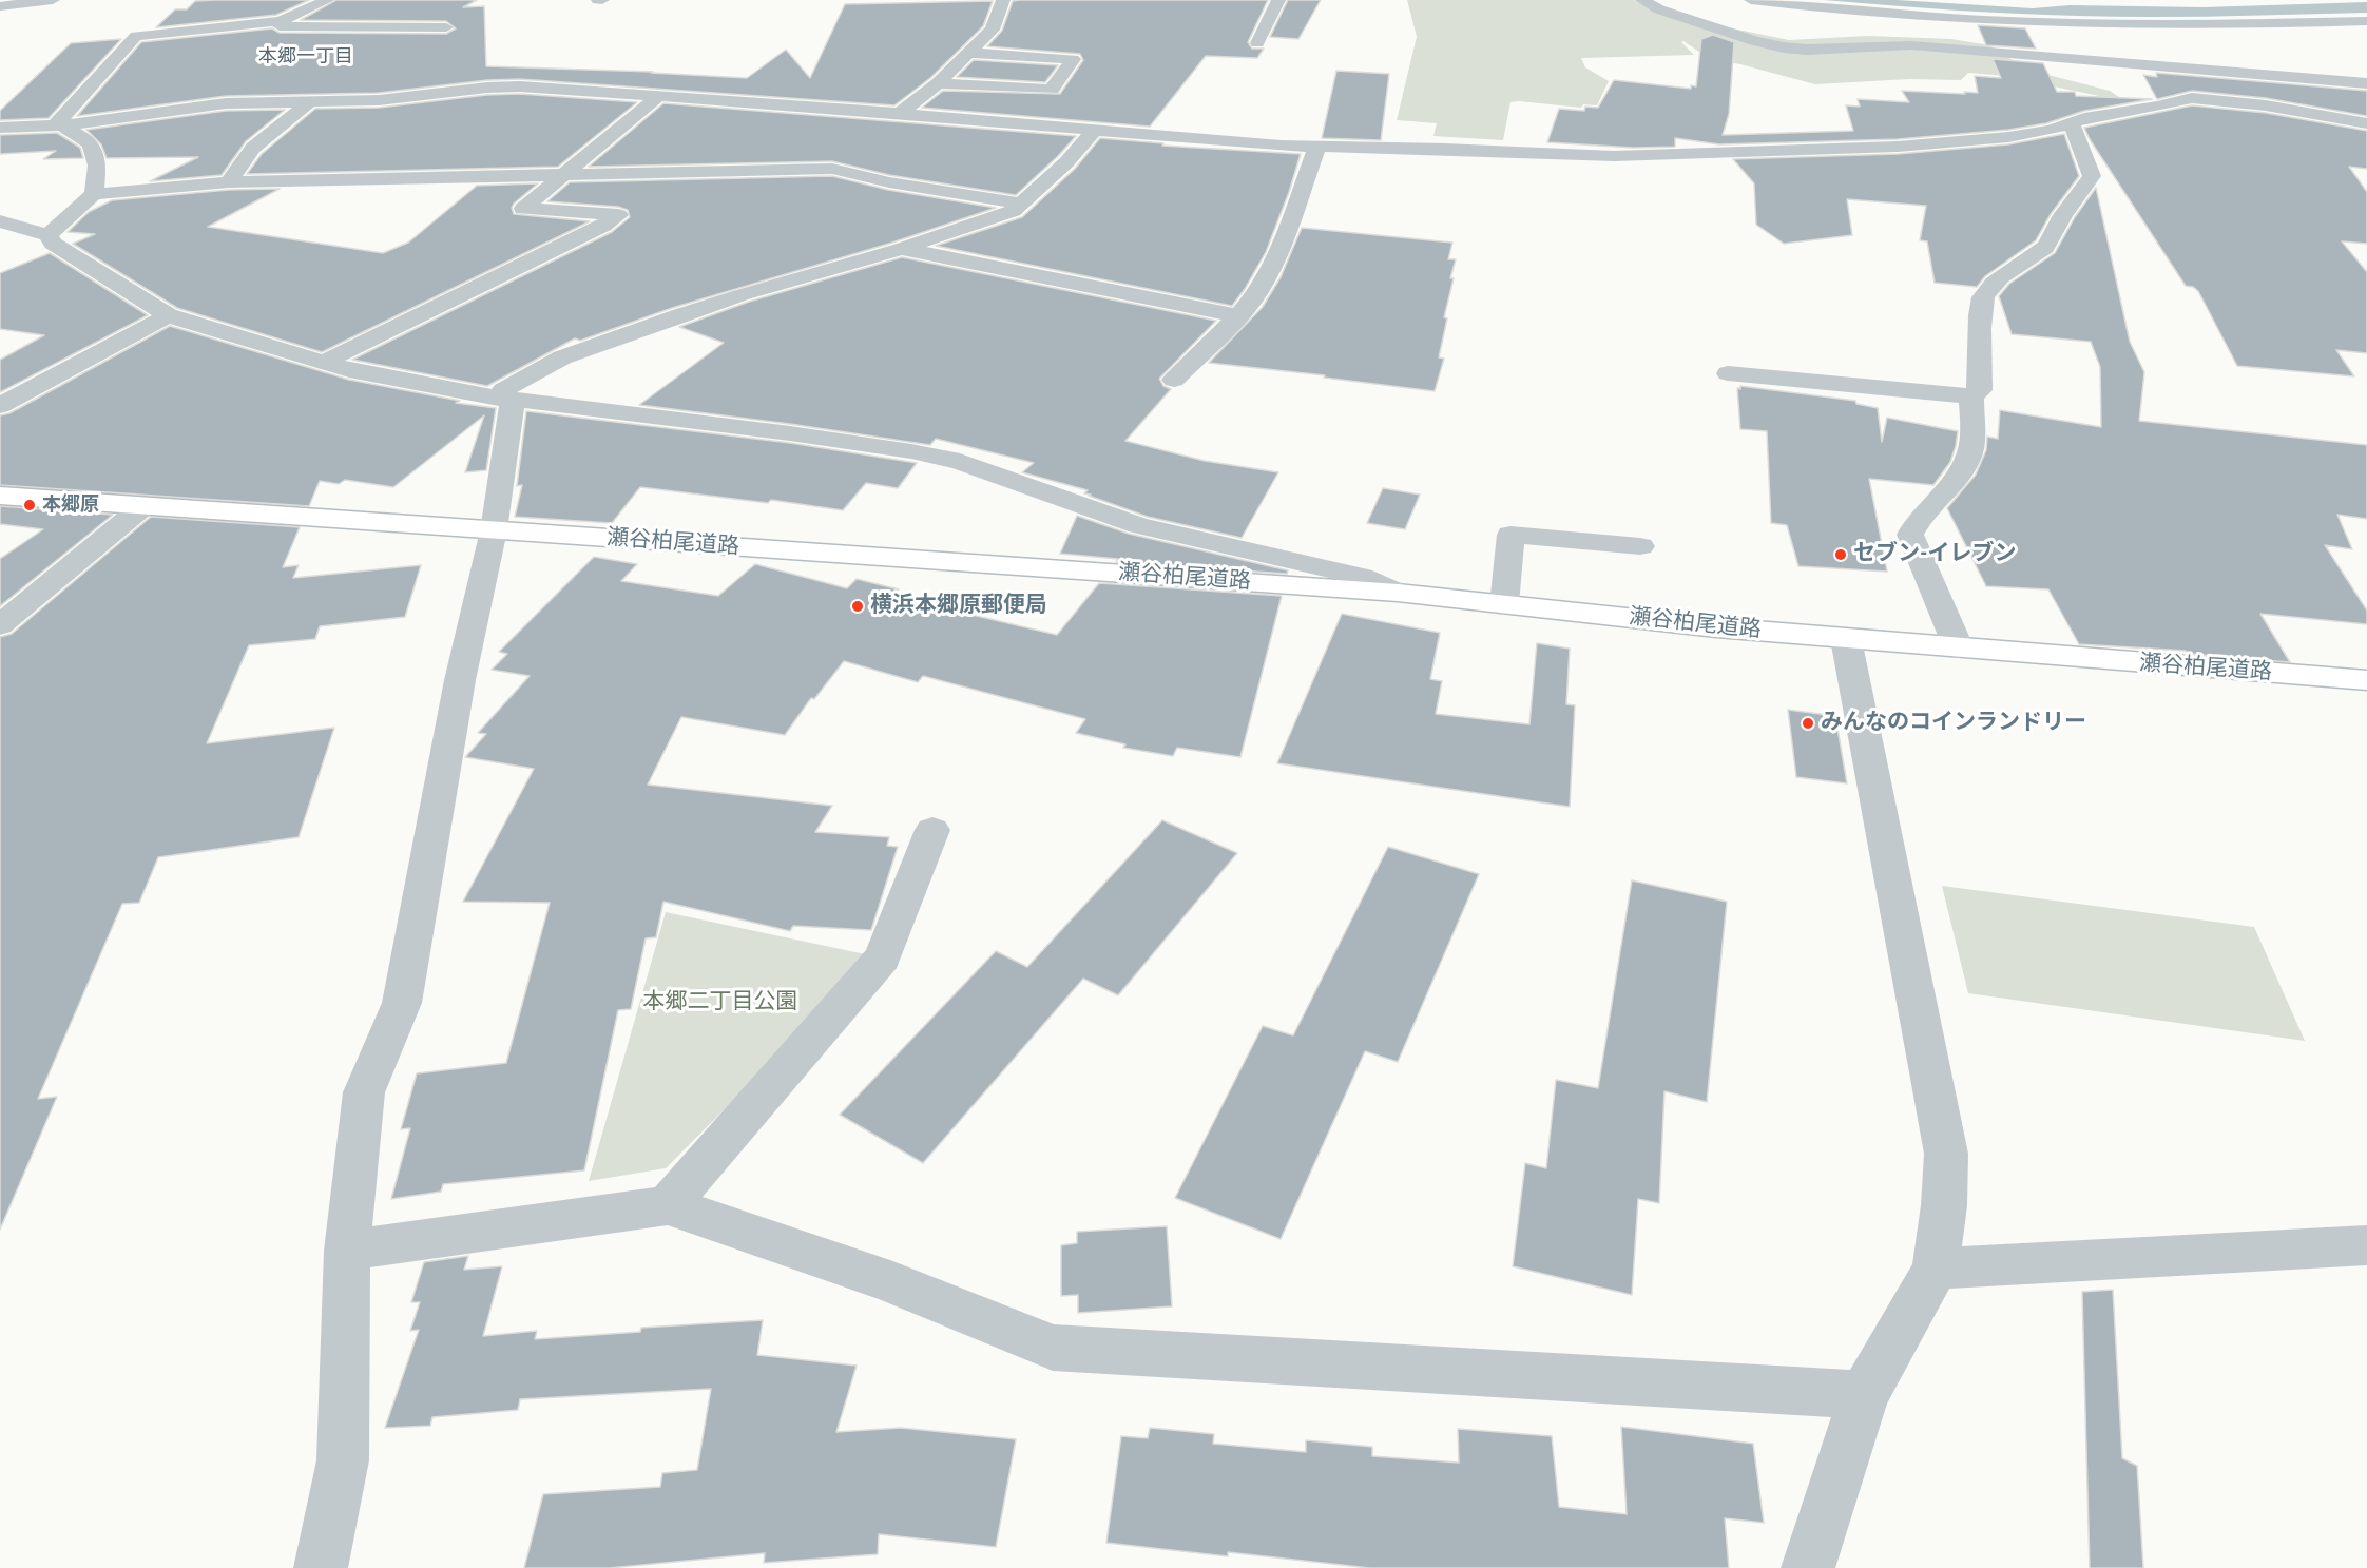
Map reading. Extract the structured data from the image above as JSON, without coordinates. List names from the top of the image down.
{
  "streets": {
    "main road": ["瀬谷柏尾道路"]
  },
  "districts": ["本郷一丁目"],
  "parks": ["本郷二丁目公園"],
  "places": [
    "本郷原",
    "セブン-イレブン",
    "横浜本郷原郵便局",
    "みんなのコインランドリー"
  ]
}
